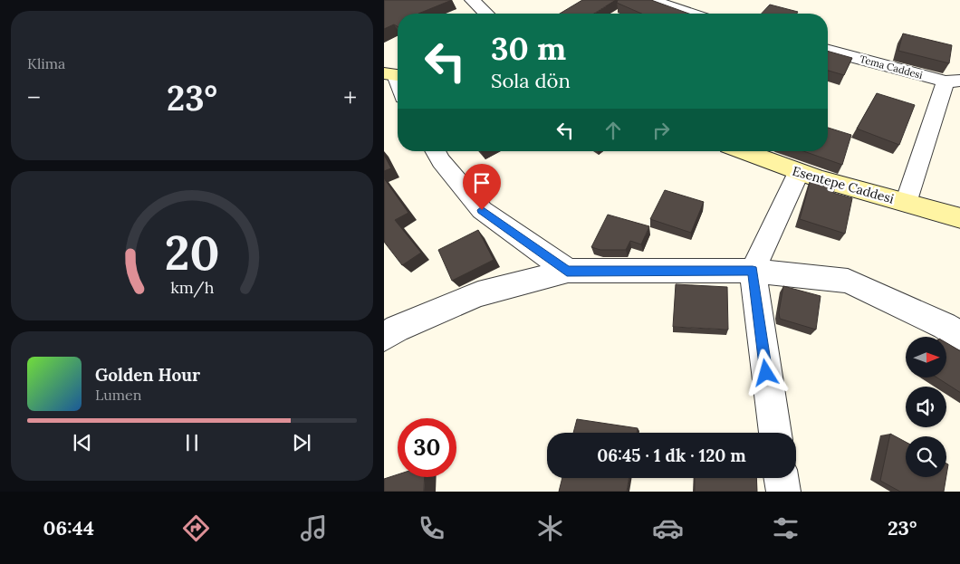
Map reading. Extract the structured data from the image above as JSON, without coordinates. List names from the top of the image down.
{
  "streets": {
    "street": ["Tema Caddesi", "Esentepe Caddesi"]
  },
  "north": "right",
  "page": {
    "tile": "Klima",
    "turn": ["30 m", "Sola dön"],
    "heat": ["−", "23°", "+"],
    "song": ["Golden Hour", "Lumen"],
    "limit": "30",
    "trip": "06:45 · 1 dk · 120 m",
    "tabs": ["06:44", "23°"],
    "gauge": ["20", "km/h"]
  }
}
